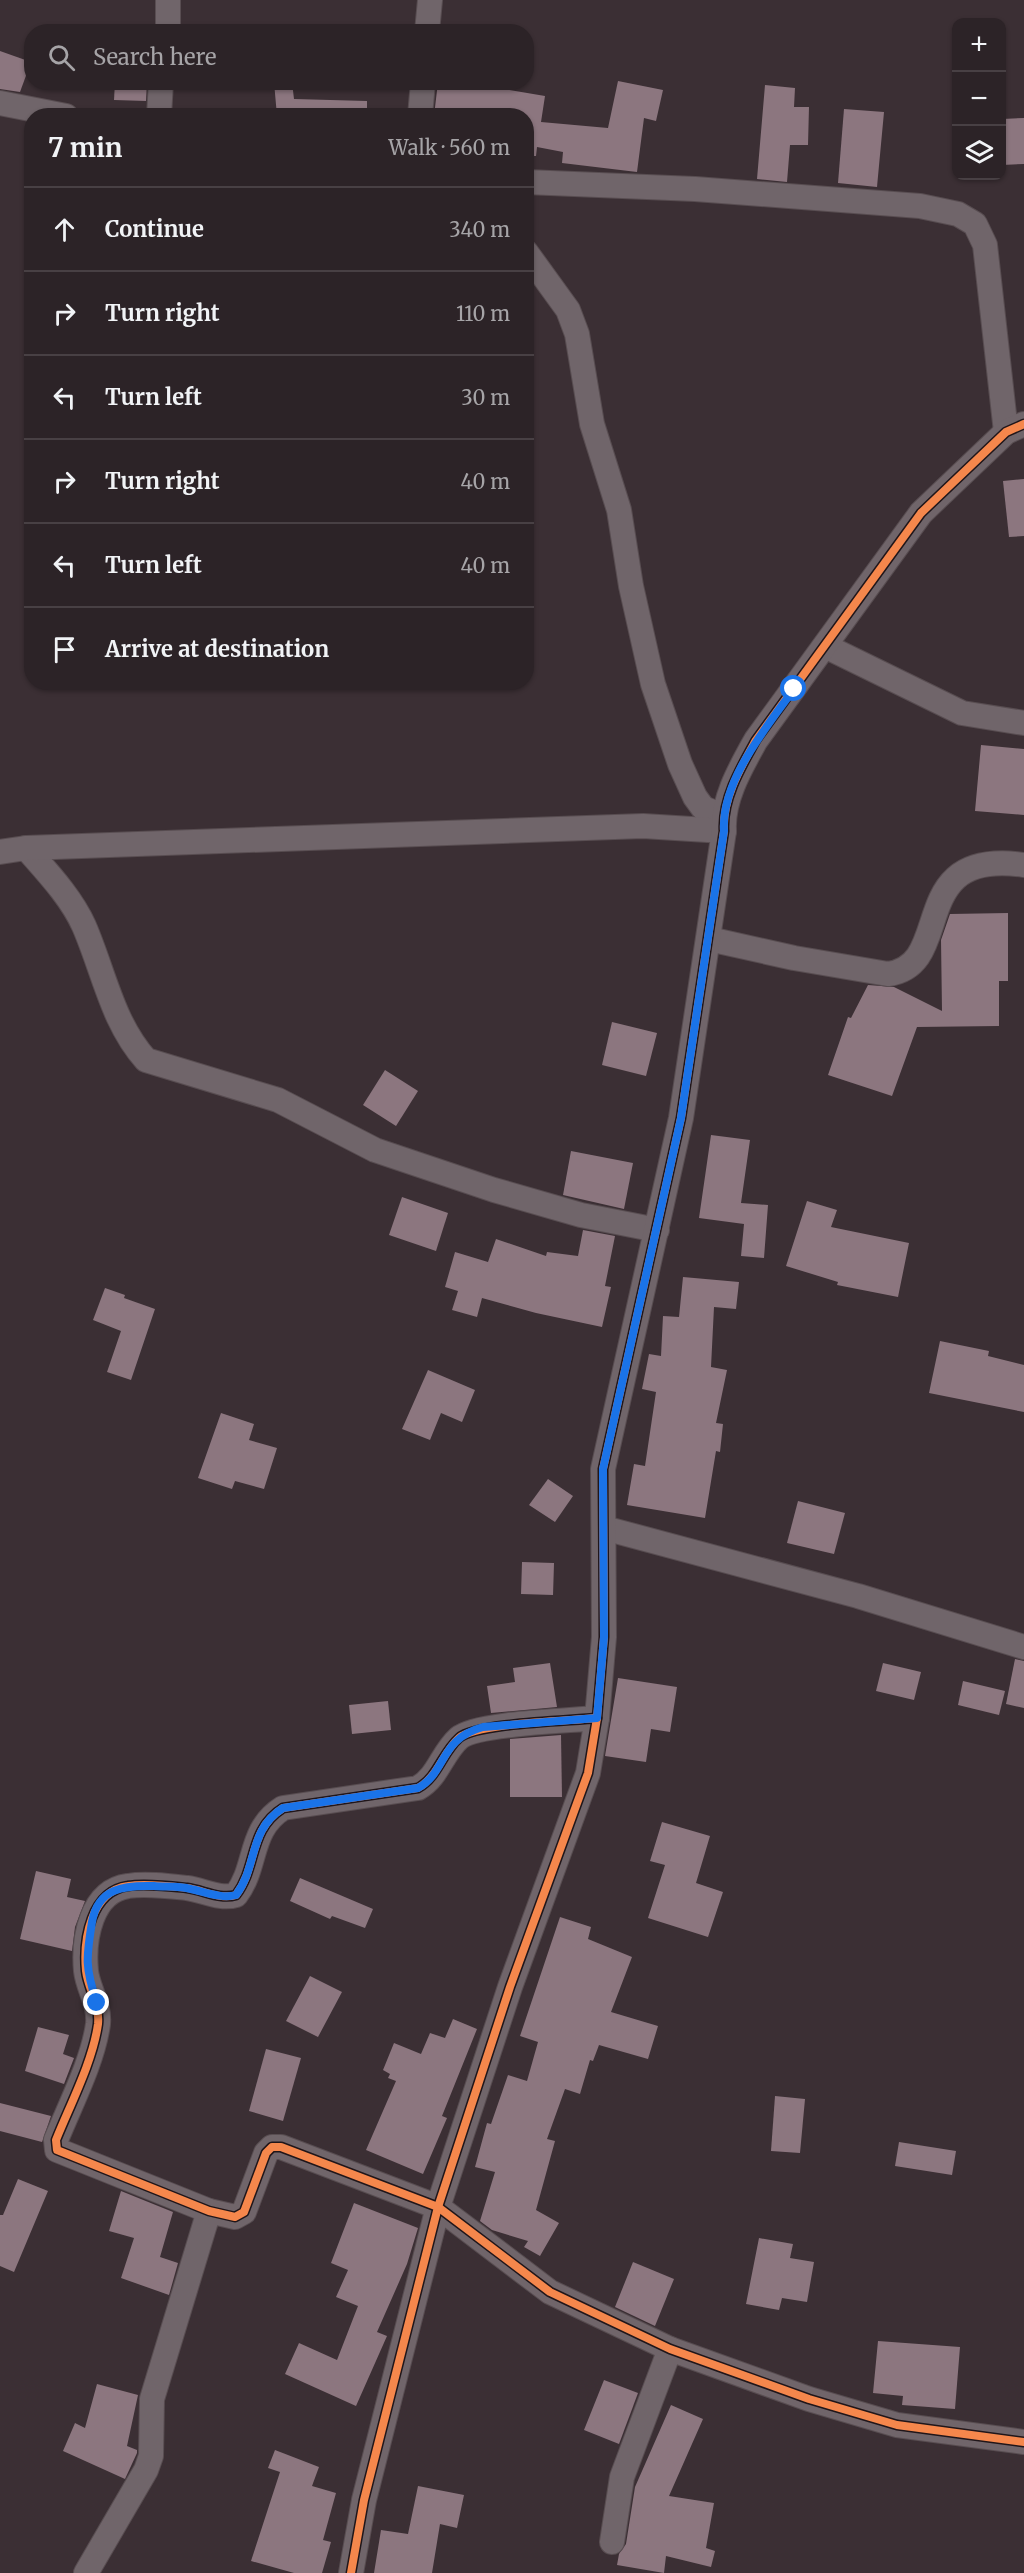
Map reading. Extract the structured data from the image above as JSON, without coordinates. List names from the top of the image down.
{
  "page": {
    "map_buttons": ["+", "−"],
    "search": "Search here",
    "heading": ["7 min", "Walk · 560 m"],
    "list": [
      ["Continue", "340 m"],
      ["Turn right", "110 m"],
      ["Turn left", "30 m"],
      ["Turn right", "40 m"],
      ["Turn left", "40 m"],
      "Arrive at destination"
    ]
  }
}
